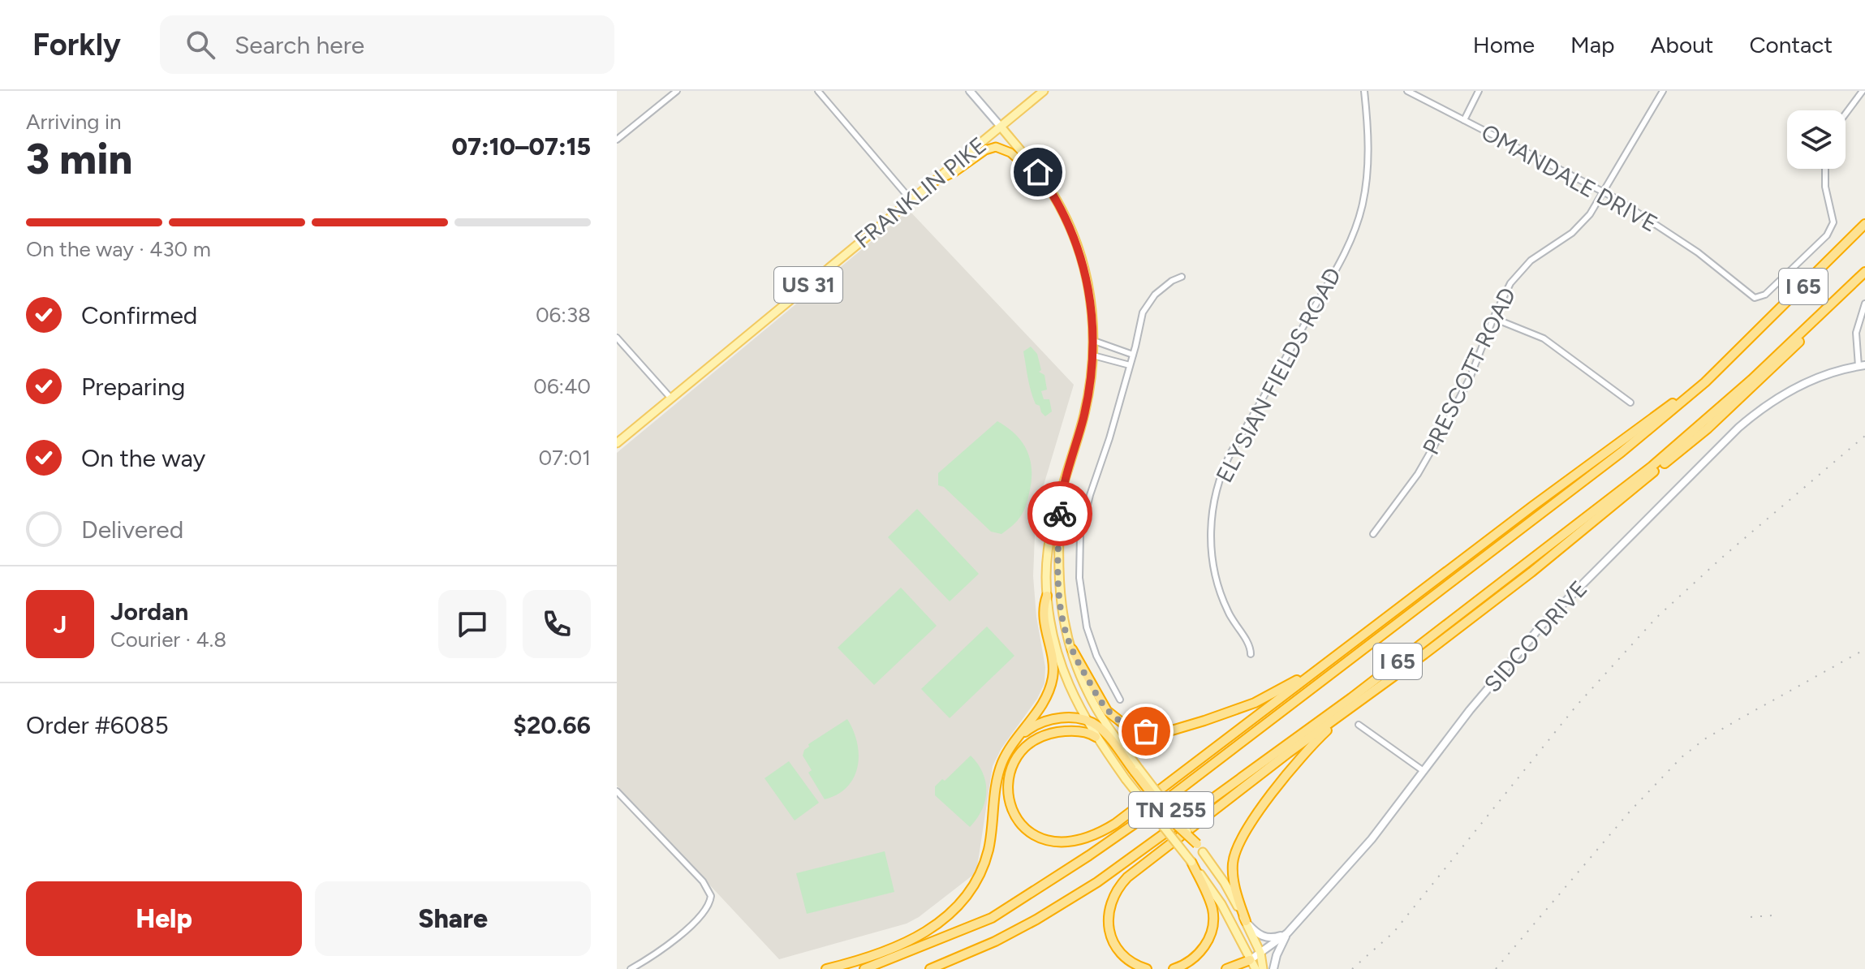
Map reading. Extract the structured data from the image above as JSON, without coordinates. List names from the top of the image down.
{
  "streets": {
    "highway": ["I 65"],
    "main road": [
      "FRANKLIN PIKE",
      "US 31",
      "SIDCO DRIVE",
      "TN 255"
    ],
    "street": ["OMANDALE DRIVE", "PRESCOTT ROAD", "ELYSIAN FIELDS ROAD"]
  },
  "crossings": [
    ["OMANDALE DRIVE", "PRESCOTT ROAD"],
    ["SIDCO DRIVE", "TN 255"]
  ],
  "page": {
    "header": "Forkly",
    "search": "Search here",
    "nav": [
      "Home",
      "Map",
      "About",
      "Contact"
    ],
    "heading": ["3 min", "Arriving in", "07:10–07:15"],
    "panel": [
      "Jordan",
      "Courier · 4.8",
      "Order #6085",
      "$20.66"
    ],
    "bar": "On the way · 430 m",
    "list": [
      ["Confirmed", "06:38"],
      ["Preparing", "06:40"],
      ["On the way", "07:01"],
      "Delivered"
    ],
    "round": "J",
    "buttons": ["Help", "Share"]
  }
}
